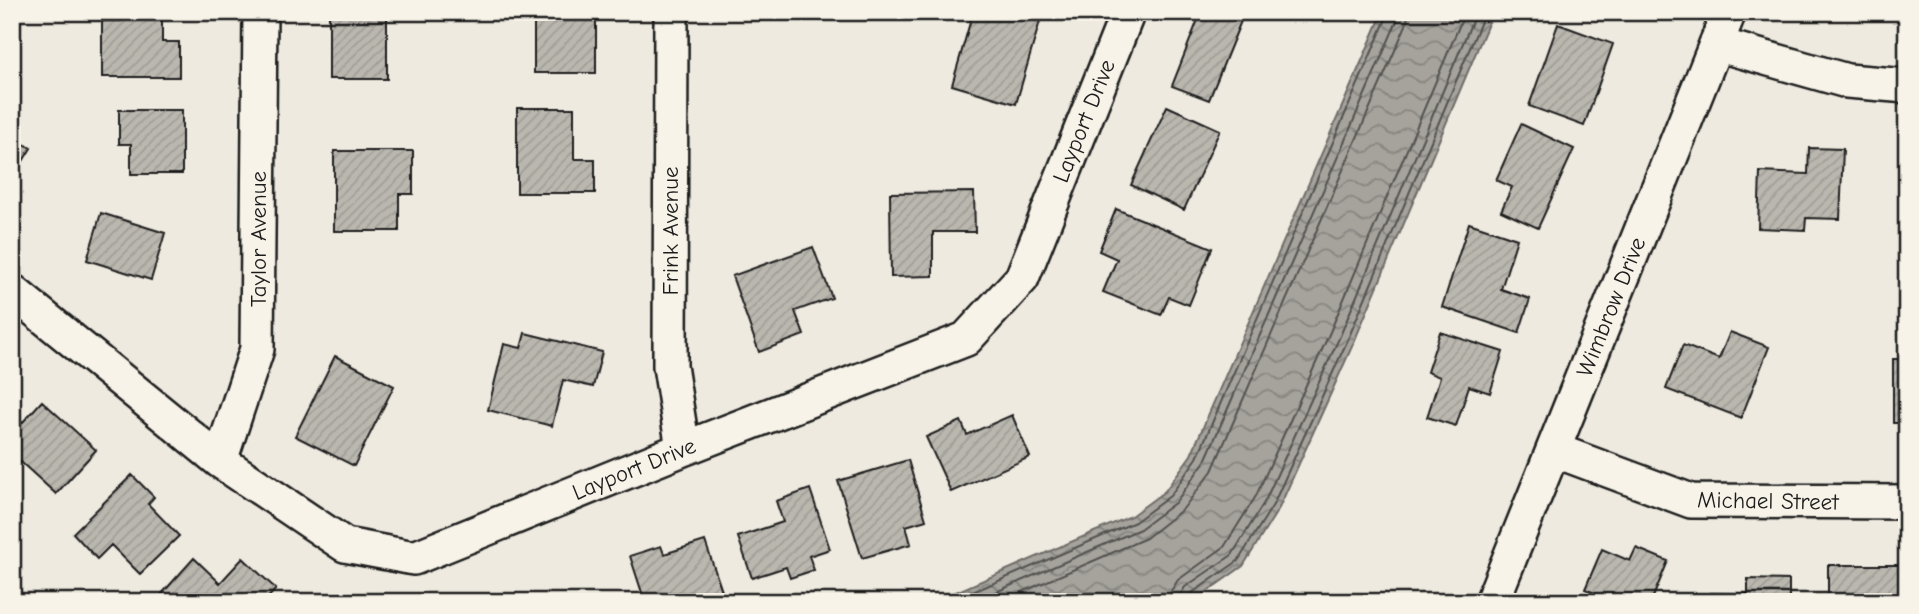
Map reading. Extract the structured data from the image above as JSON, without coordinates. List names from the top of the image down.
{
  "streets": {
    "street": [
      "Layport Drive",
      "Frink Avenue",
      "Taylor Avenue",
      "Wimbrow Drive",
      "Michael Street"
    ]
  },
  "crossings": [
    ["Layport Drive", "Frink Avenue"],
    ["Layport Drive", "Taylor Avenue"],
    ["Wimbrow Drive", "Michael Street"]
  ]
}
